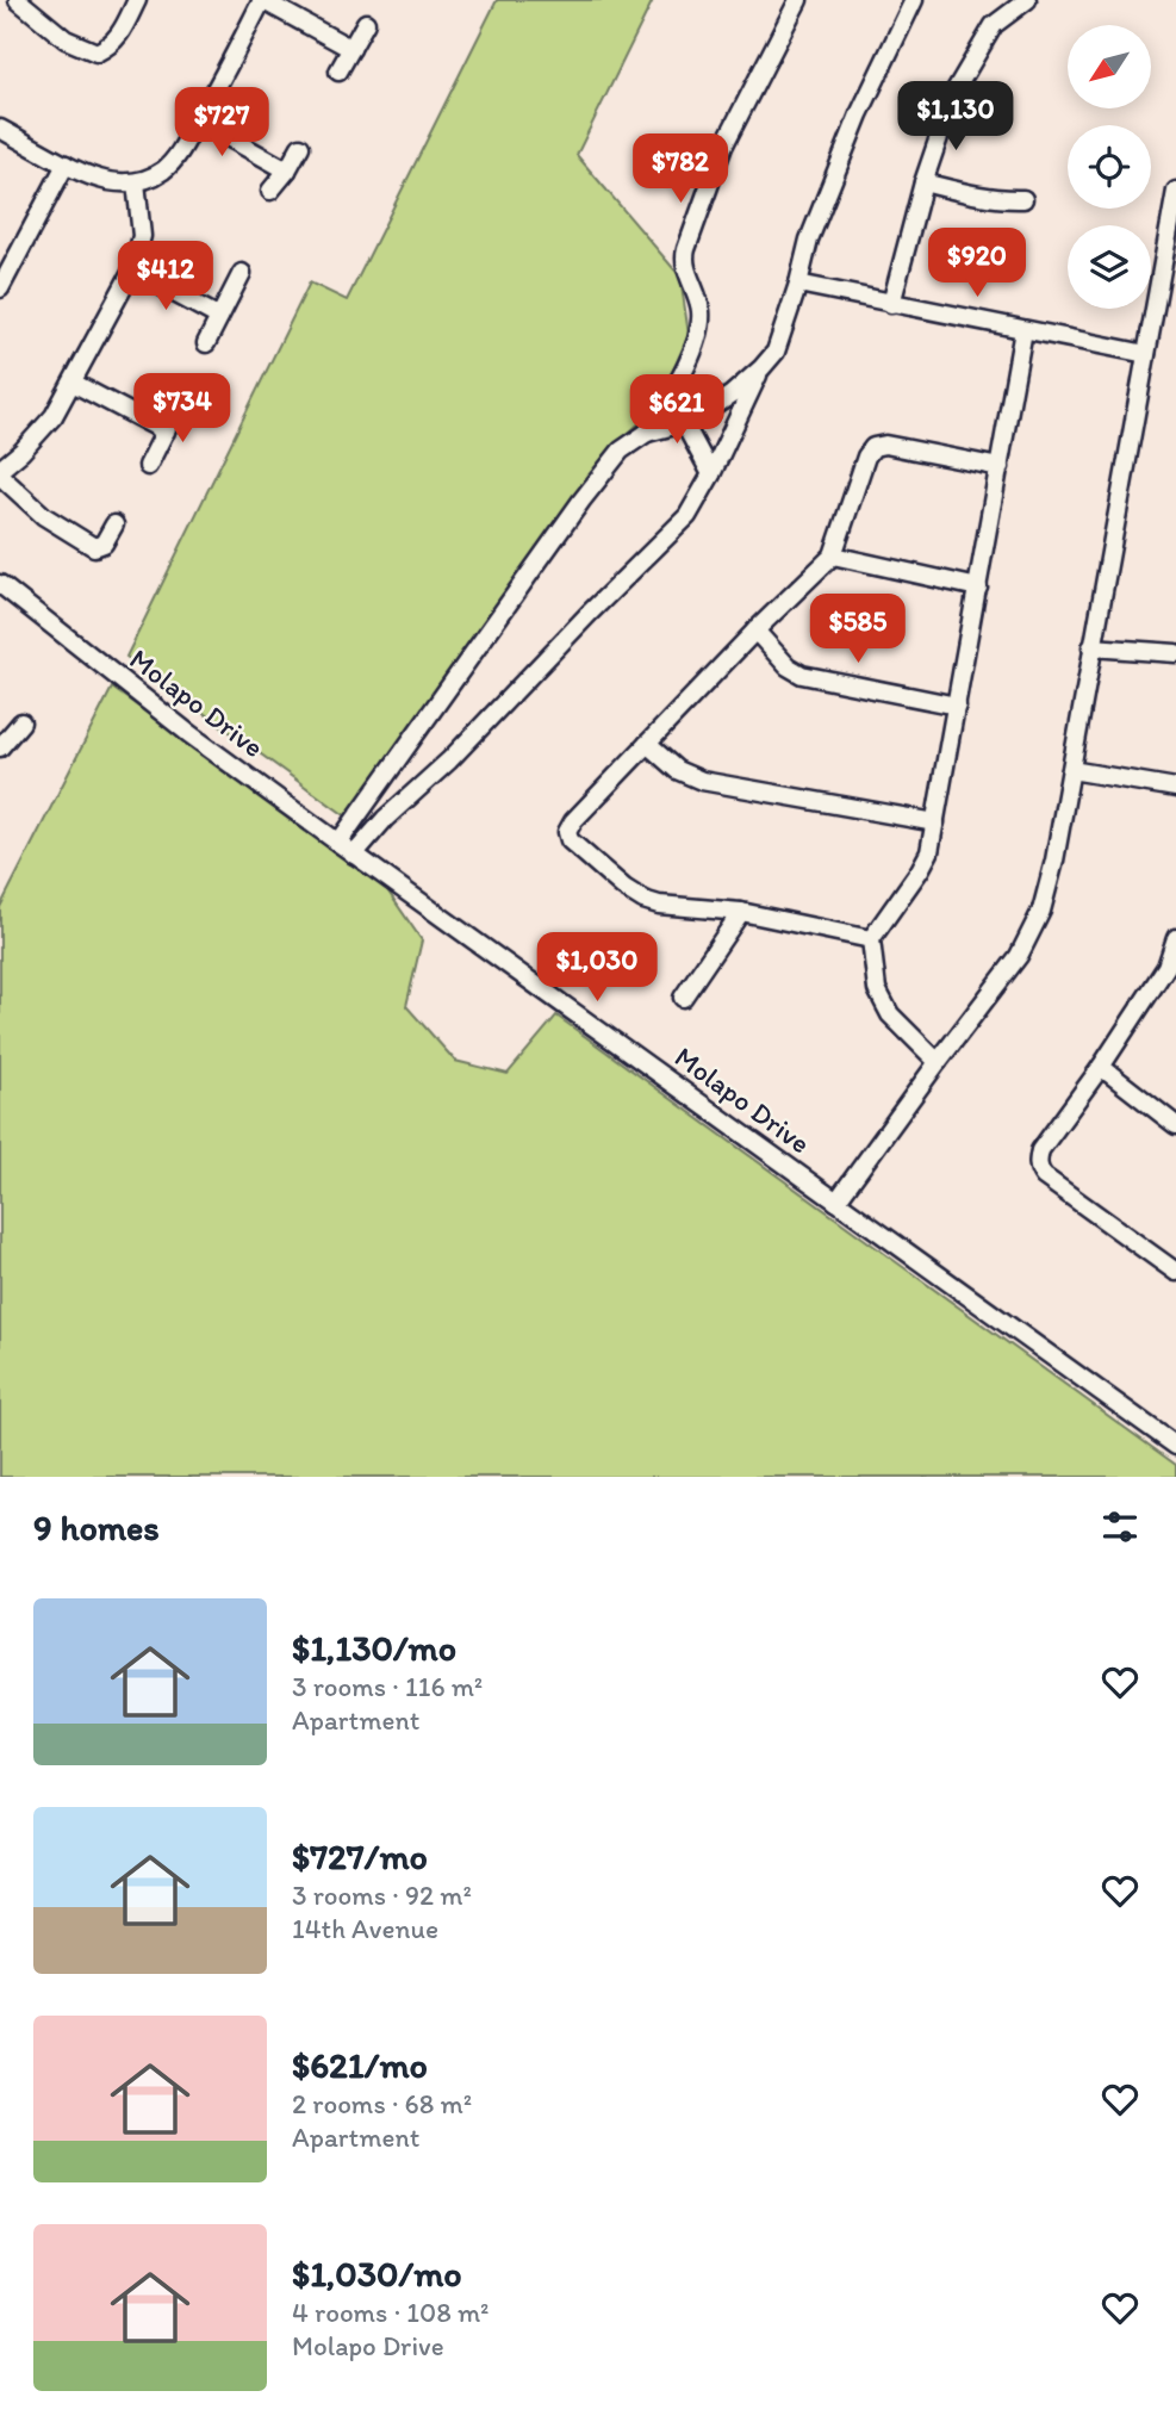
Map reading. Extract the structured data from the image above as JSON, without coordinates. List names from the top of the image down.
{
  "streets": {
    "street": ["Molapo Drive"]
  },
  "north": "bottom left",
  "page": {
    "price": [
      "$1,130",
      "$727",
      "$782",
      "$920",
      "$412",
      "$734",
      "$621",
      "$585",
      "$1,030"
    ],
    "heading": "9 homes",
    "list": [
      {
        "name": "$1,130/mo",
        "note": "3 rooms · 116 m² · Apartment"
      },
      {
        "name": "$727/mo",
        "note": "3 rooms · 92 m² · 14th Avenue"
      },
      {
        "name": "$621/mo",
        "note": "2 rooms · 68 m² · Apartment"
      },
      {
        "name": "$1,030/mo",
        "note": "4 rooms · 108 m² · Molapo Drive"
      }
    ]
  }
}
